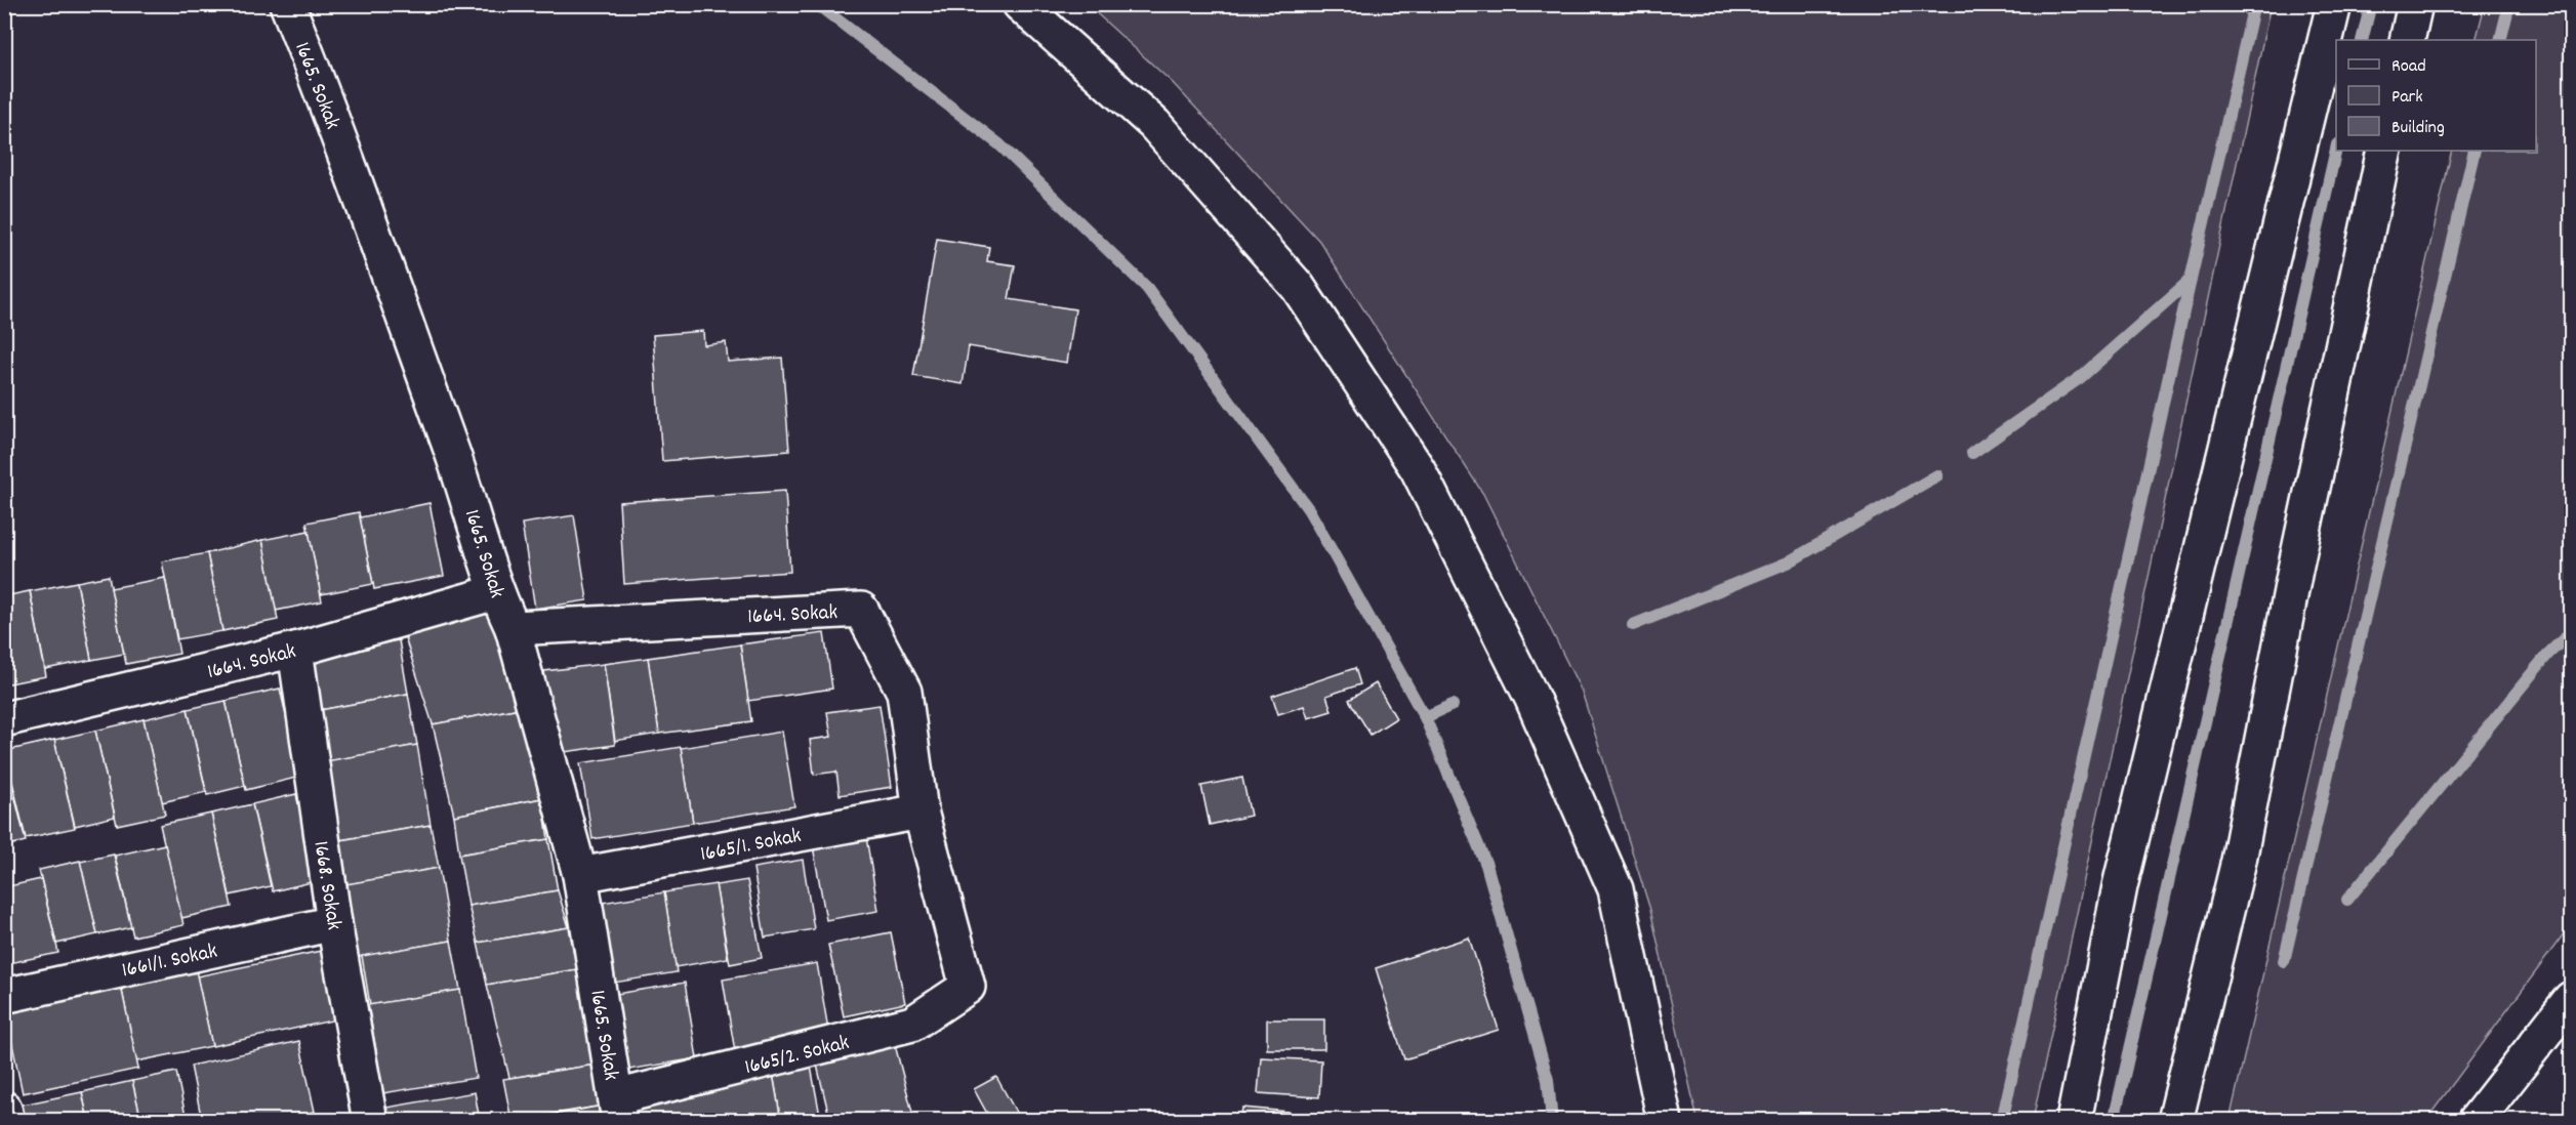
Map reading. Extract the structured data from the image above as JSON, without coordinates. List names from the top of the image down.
{
  "streets": {
    "main road": [
      "1665. Sokak",
      "1664. Sokak",
      "1665/1. Sokak",
      "1668. Sokak",
      "1661/1. Sokak",
      "1665/2. Sokak"
    ]
  },
  "crossings": [
    ["1665. Sokak", "1664. Sokak"],
    ["1665. Sokak", "1665/1. Sokak"],
    ["1665. Sokak", "1665/2. Sokak"],
    ["1664. Sokak", "1665/1. Sokak"],
    ["1664. Sokak", "1668. Sokak"],
    ["1664. Sokak", "1665/2. Sokak"],
    ["1668. Sokak", "1661/1. Sokak"]
  ],
  "legend": ["Road", "Park", "Building"]
}
